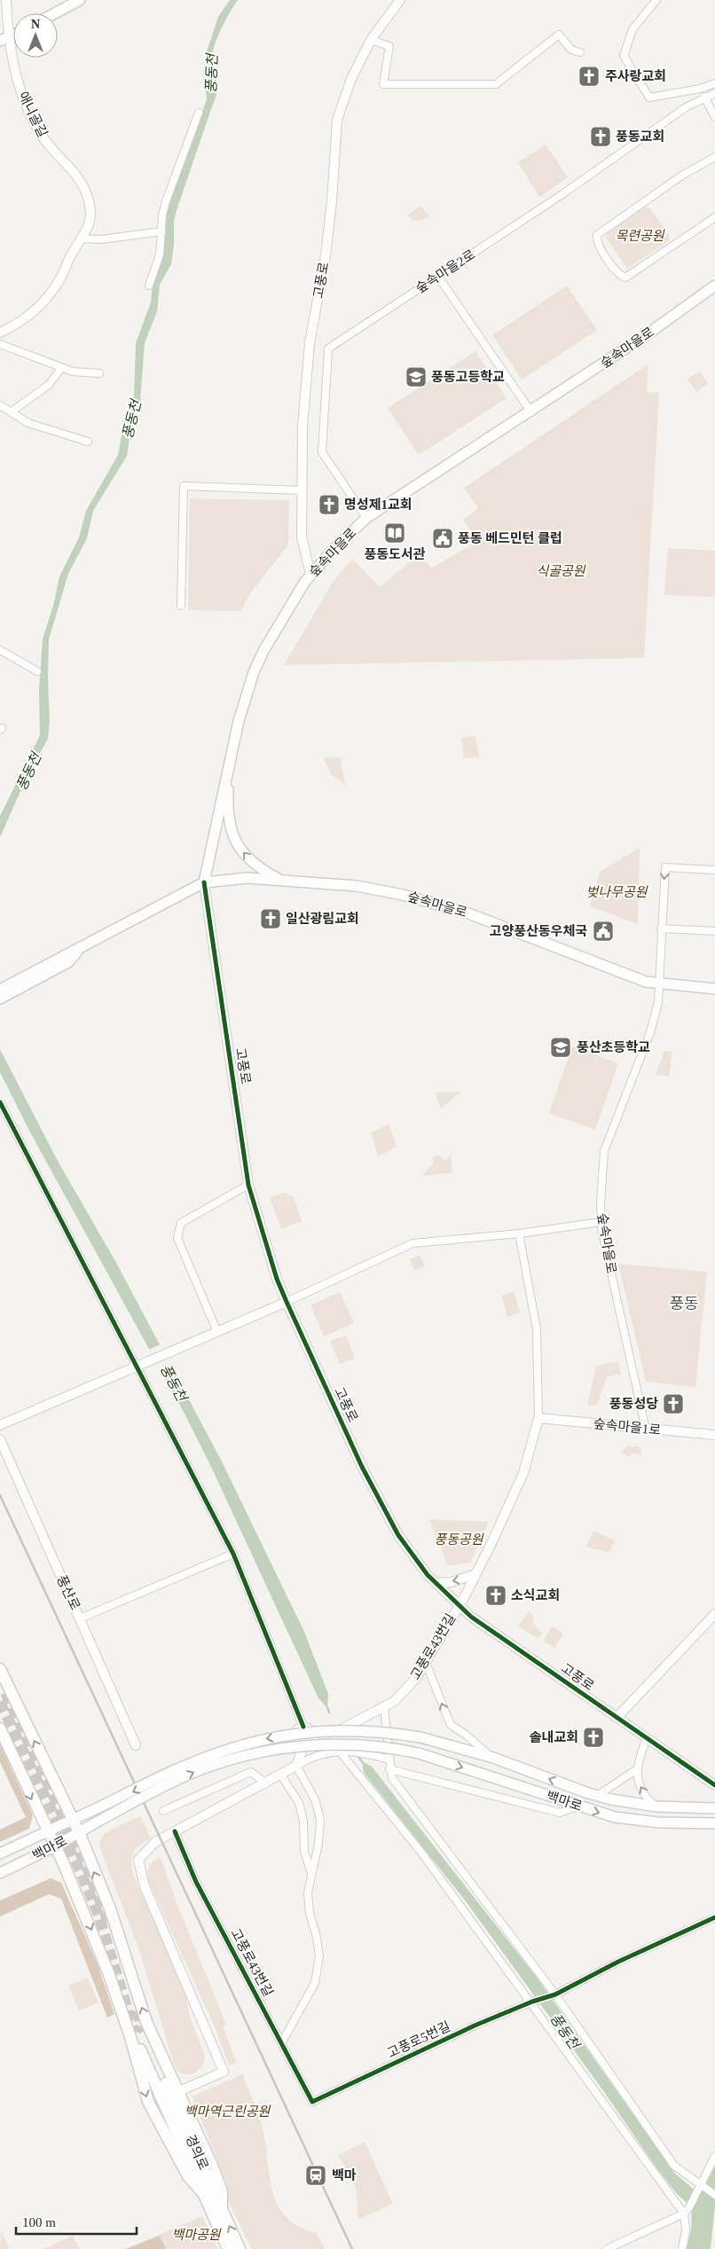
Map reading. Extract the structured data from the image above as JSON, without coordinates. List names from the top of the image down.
{
  "streets": {
    "main road": ["숲속마을로", "백마로", "경의로"],
    "street": [
      "애니골길",
      "숲속마을2로",
      "고풍로",
      "숲속마을1로",
      "풍산로",
      "고풍로43번길",
      "고풍로5번길"
    ]
  },
  "crossings": [
    ["숲속마을2로", "숲속마을로"],
    ["고풍로", "숲속마을로"],
    ["고풍로", "고풍로43번길"],
    ["숲속마을로", "숲속마을1로"],
    ["고풍로43번길", "고풍로5번길"]
  ],
  "districts": ["풍동"],
  "water": ["풍동천"],
  "parks": [
    "목련공원",
    "식골공원",
    "벚나무공원",
    "풍동공원",
    "백마역근린공원",
    "백마공원"
  ],
  "places": {
    "church": [
      "주사랑교회",
      "풍동교회",
      "명성제1교회",
      "일산광림교회",
      "풍동성당",
      "소식교회",
      "솔내교회"
    ],
    "school or university": ["풍동고등학교", "풍산초등학교"],
    "library": ["풍동도서관"],
    "public building": ["풍동 베드민턴 클럽", "고양풍산동우체국"],
    "station": ["백마"]
  },
  "scale_bar": "100 m",
  "north": "top"
}
